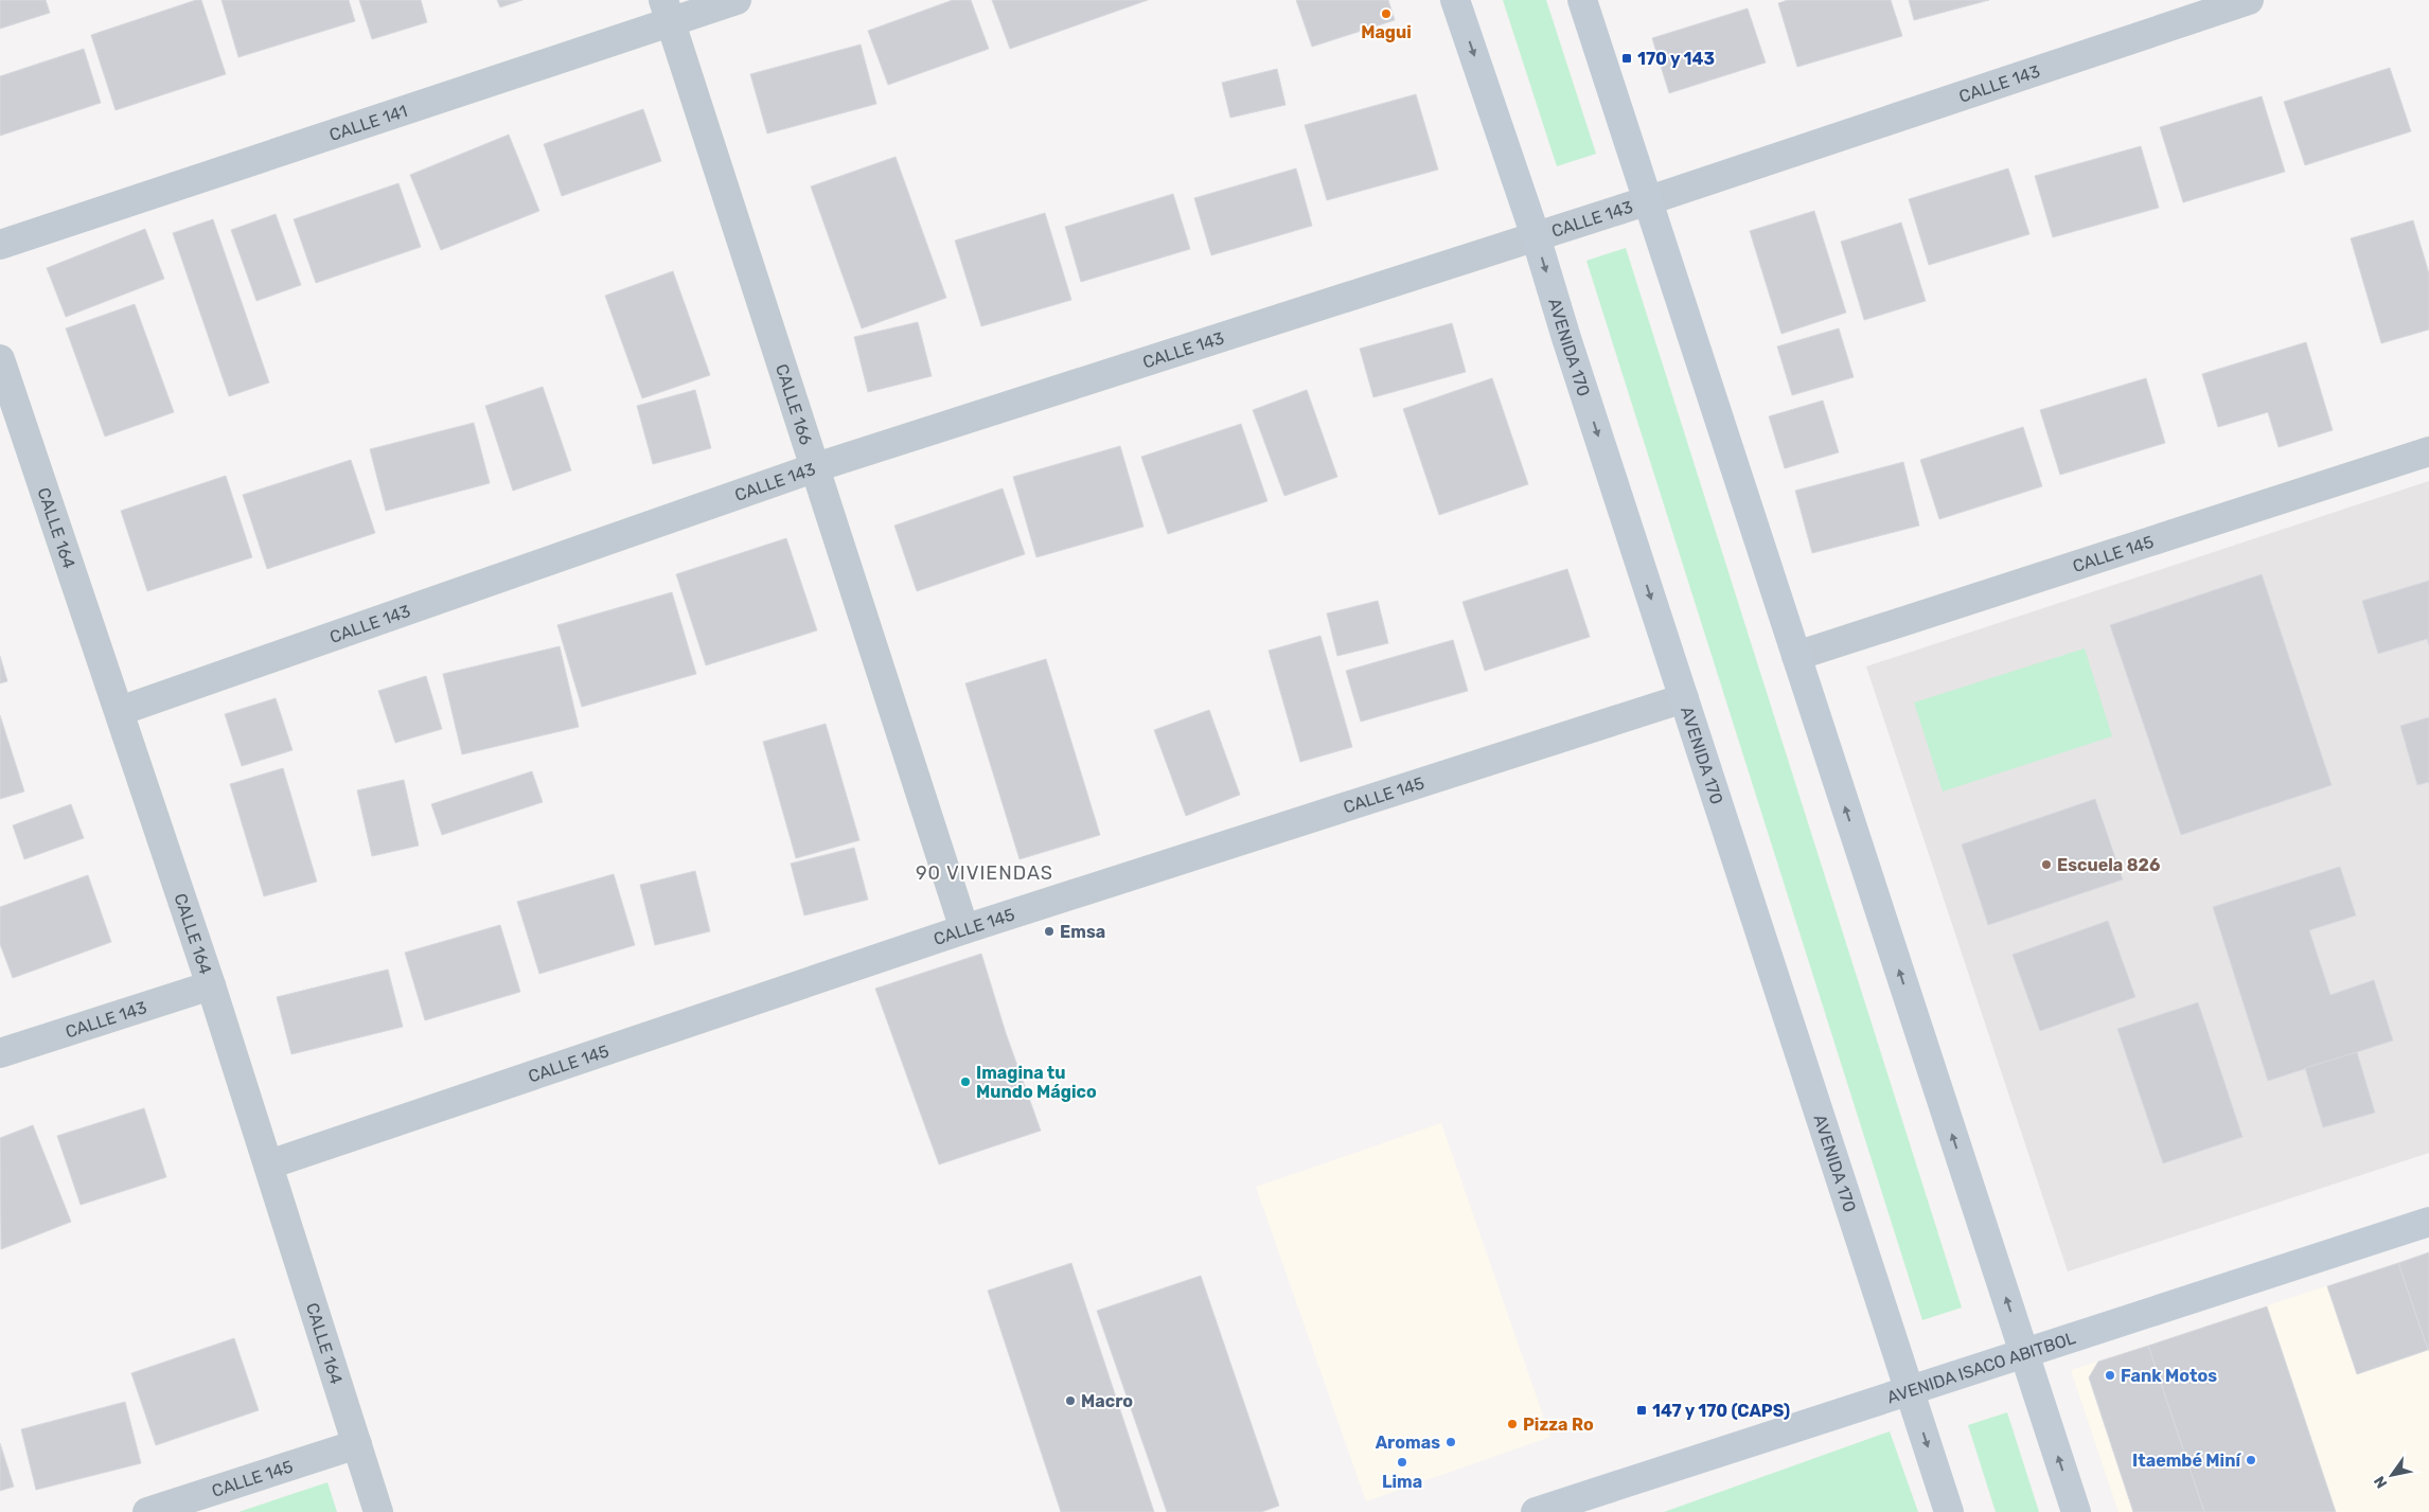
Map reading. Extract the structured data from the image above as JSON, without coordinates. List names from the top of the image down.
{
  "streets": {
    "main road": ["AVENIDA 170", "AVENIDA ISACO ABITBOL"],
    "street": [
      "CALLE 143",
      "CALLE 141",
      "CALLE 166",
      "CALLE 164",
      "CALLE 145"
    ]
  },
  "crossings": [
    ["CALLE 143", "AVENIDA 170"],
    ["CALLE 143", "CALLE 166"],
    ["CALLE 143", "CALLE 164"],
    ["CALLE 141", "CALLE 166"],
    ["AVENIDA 170", "CALLE 145"],
    ["AVENIDA 170", "AVENIDA ISACO ABITBOL"],
    ["CALLE 166", "CALLE 145"],
    ["CALLE 164", "CALLE 145"]
  ],
  "districts": ["90 VIVIENDAS"],
  "places": {
    "other": [
      "Magui",
      "Escuela 826",
      "Emsa",
      "Imagina tu Mundo Mágico",
      "Fank Motos",
      "Macro",
      "Pizza Ro",
      "Aromas",
      "Itaembé Miní",
      "Lima"
    ],
    "transit": ["170 y 143", "147 y 170 (CAPS)"]
  },
  "north": "bottom left"
}
